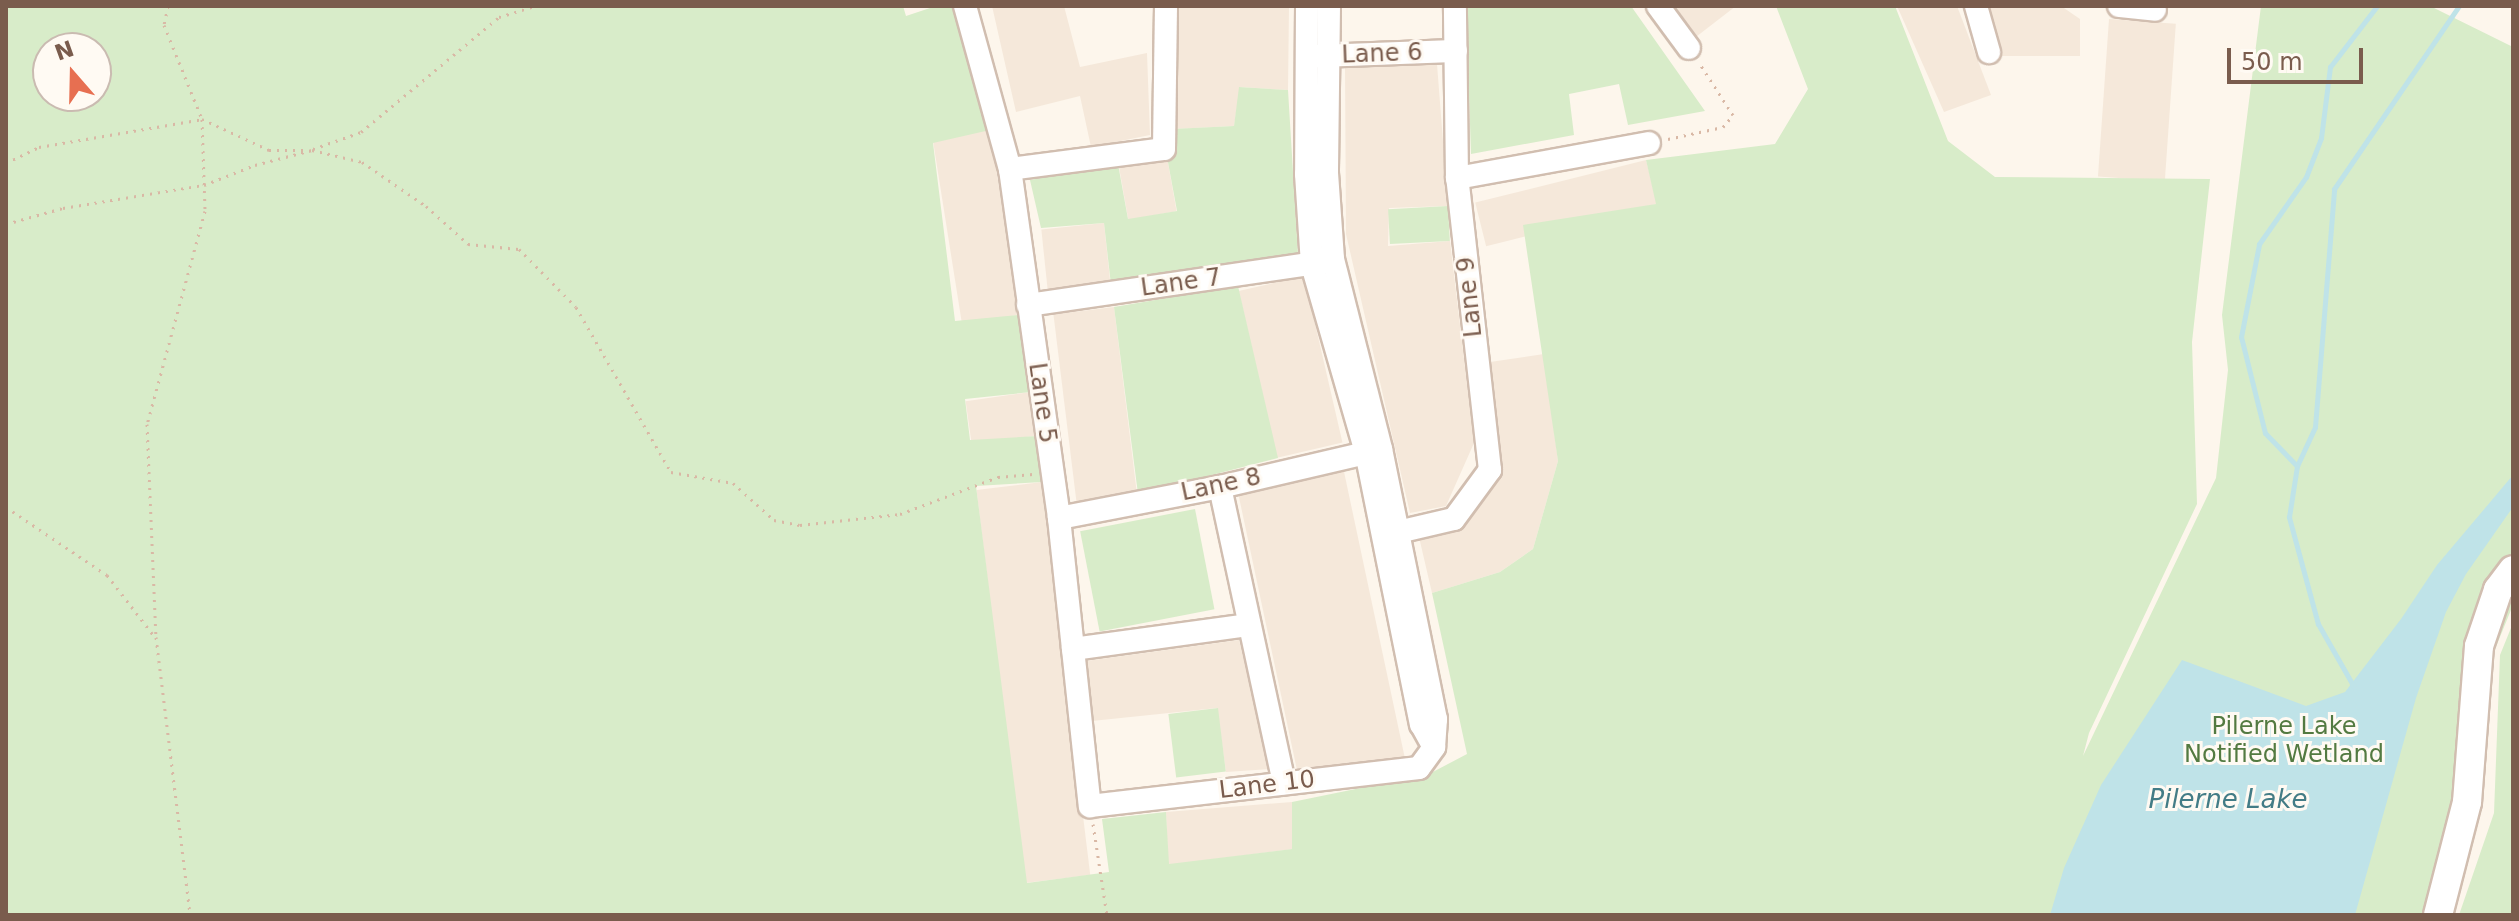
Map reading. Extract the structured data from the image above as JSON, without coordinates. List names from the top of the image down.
{
  "streets": {
    "street": [
      "Lane 6",
      "Lane 7",
      "Lane 9",
      "Lane 5",
      "Lane 8",
      "Lane 10"
    ]
  },
  "crossings": [
    ["Lane 6", "Lane 9"],
    ["Lane 7", "Lane 5"],
    ["Lane 5", "Lane 8"],
    ["Lane 5", "Lane 10"]
  ],
  "water": ["Pilerne Lake"],
  "parks": ["Pilerne Lake Notified Wetland"],
  "scale_bar": "50 m",
  "north": "top"
}
